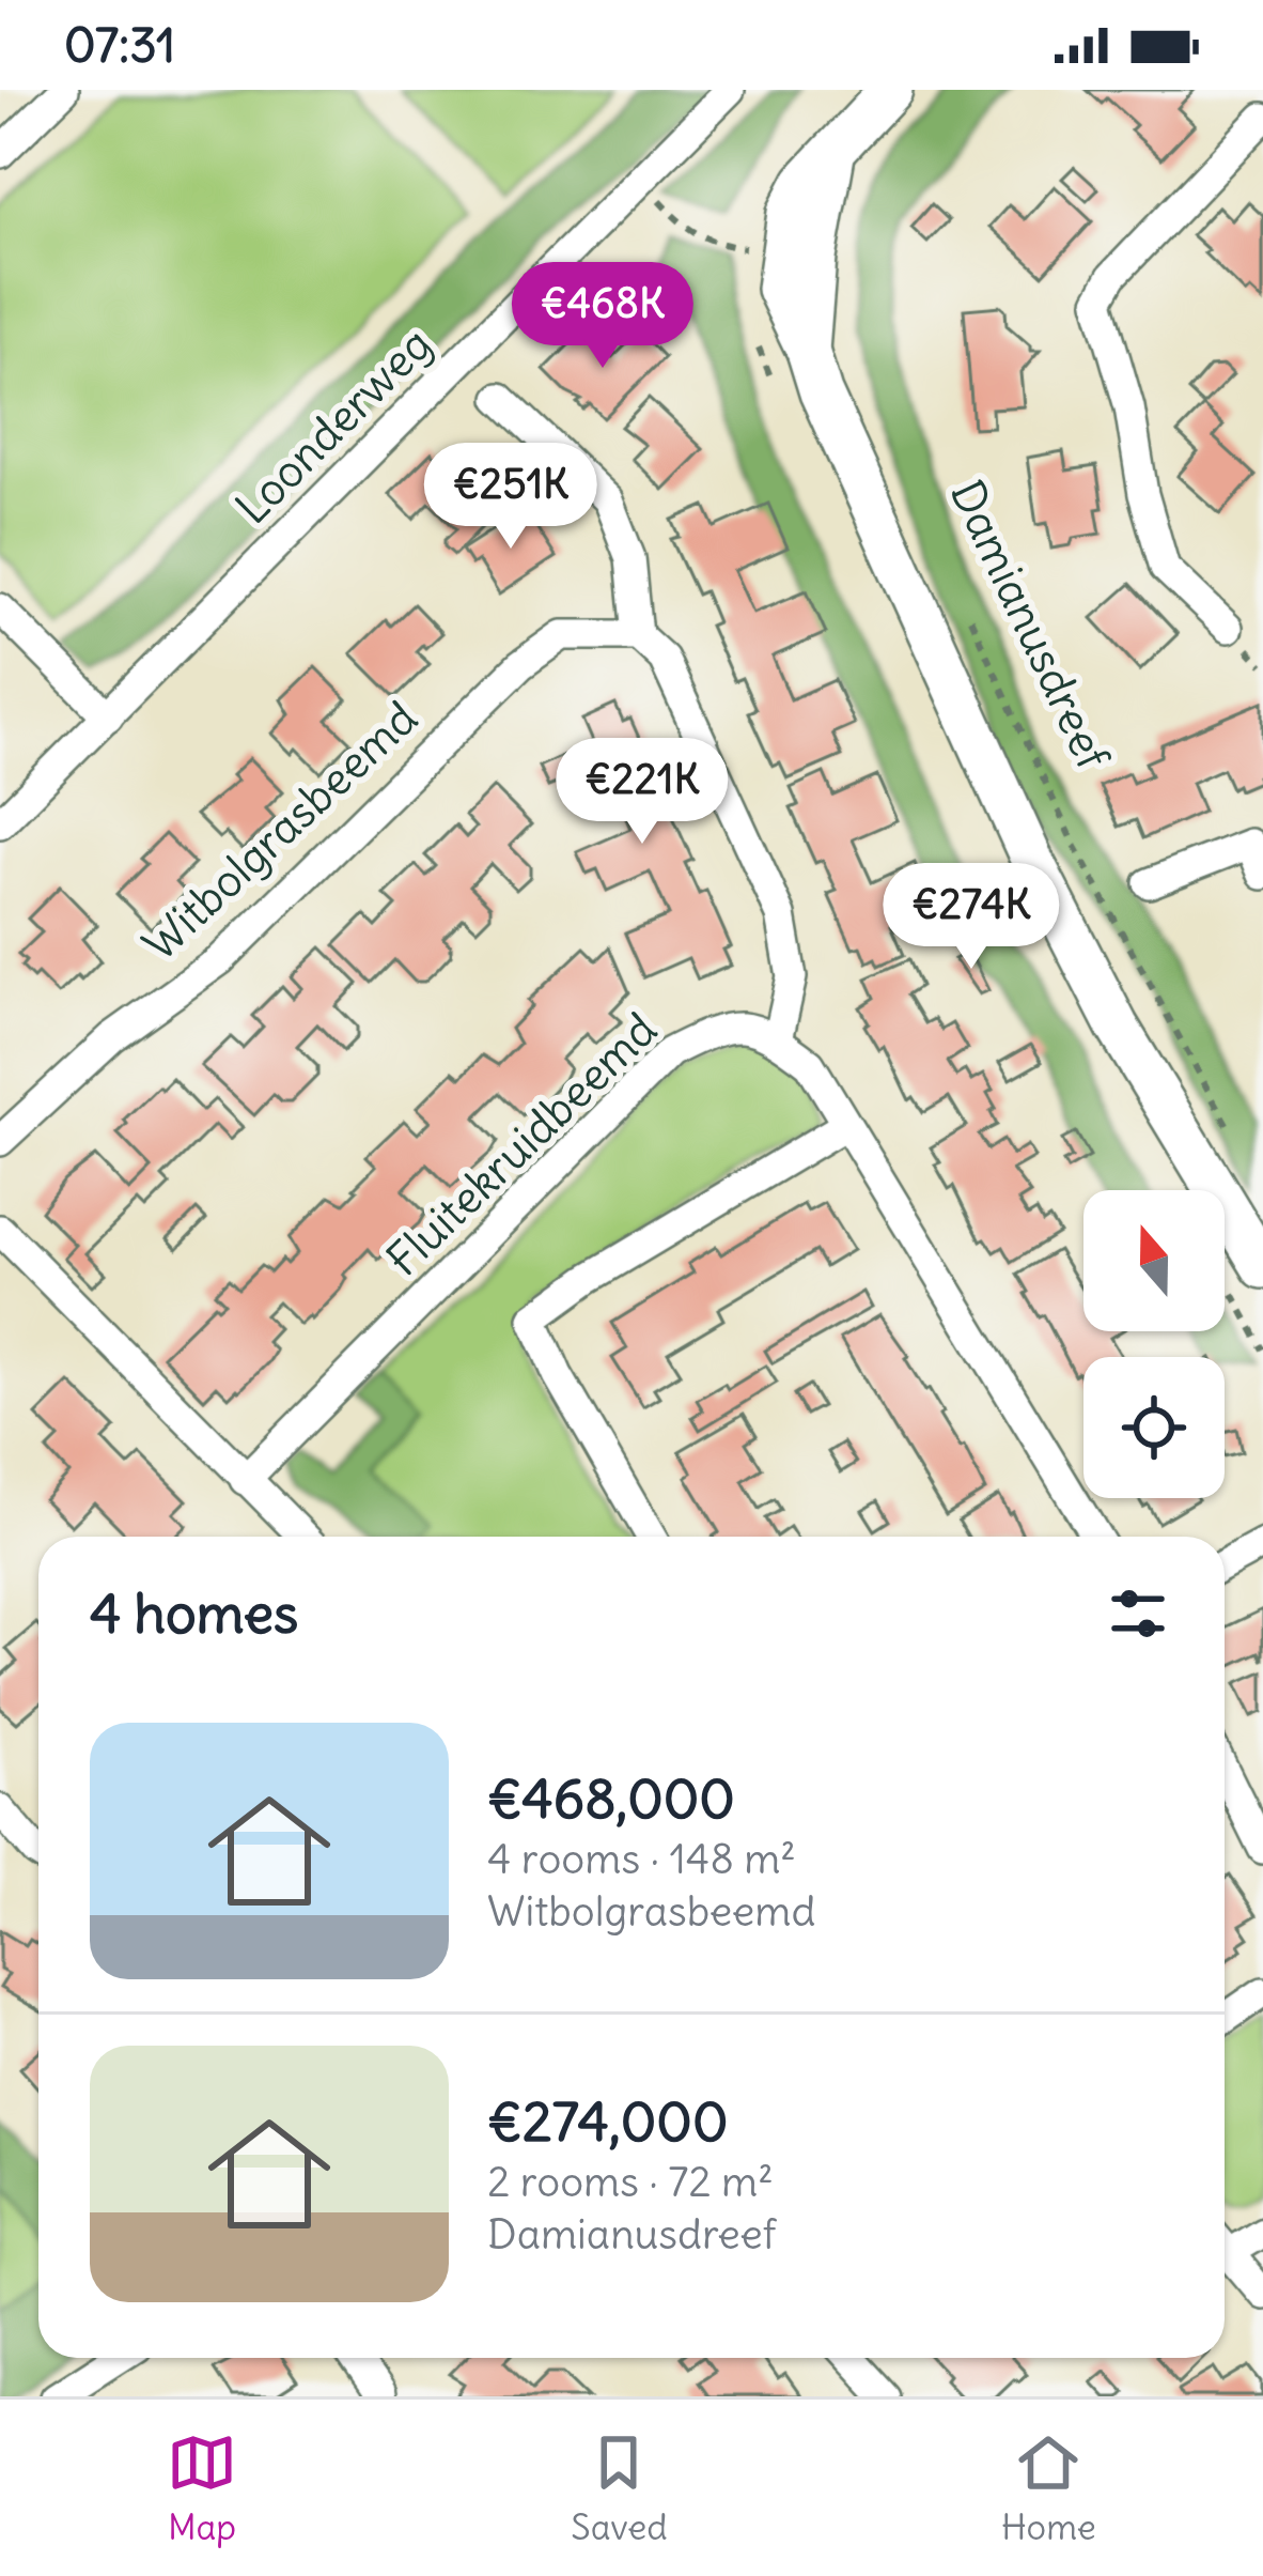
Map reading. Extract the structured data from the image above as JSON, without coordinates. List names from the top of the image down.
{
  "streets": {
    "street": [
      "Loonderweg",
      "Damianusdreef",
      "Witbolgrasbeemd",
      "Fluitekruidbeemd"
    ]
  },
  "north": "top",
  "page": {
    "status": "07:31",
    "price": [
      "€468K",
      "€251K",
      "€221K",
      "€274K"
    ],
    "heading": "4 homes",
    "list": [
      {
        "name": "€468,000",
        "note": "4 rooms · 148 m² · Witbolgrasbeemd"
      },
      {
        "name": "€274,000",
        "note": "2 rooms · 72 m² · Damianusdreef"
      }
    ],
    "tabs": ["Map", "Saved", "Home"]
  }
}
